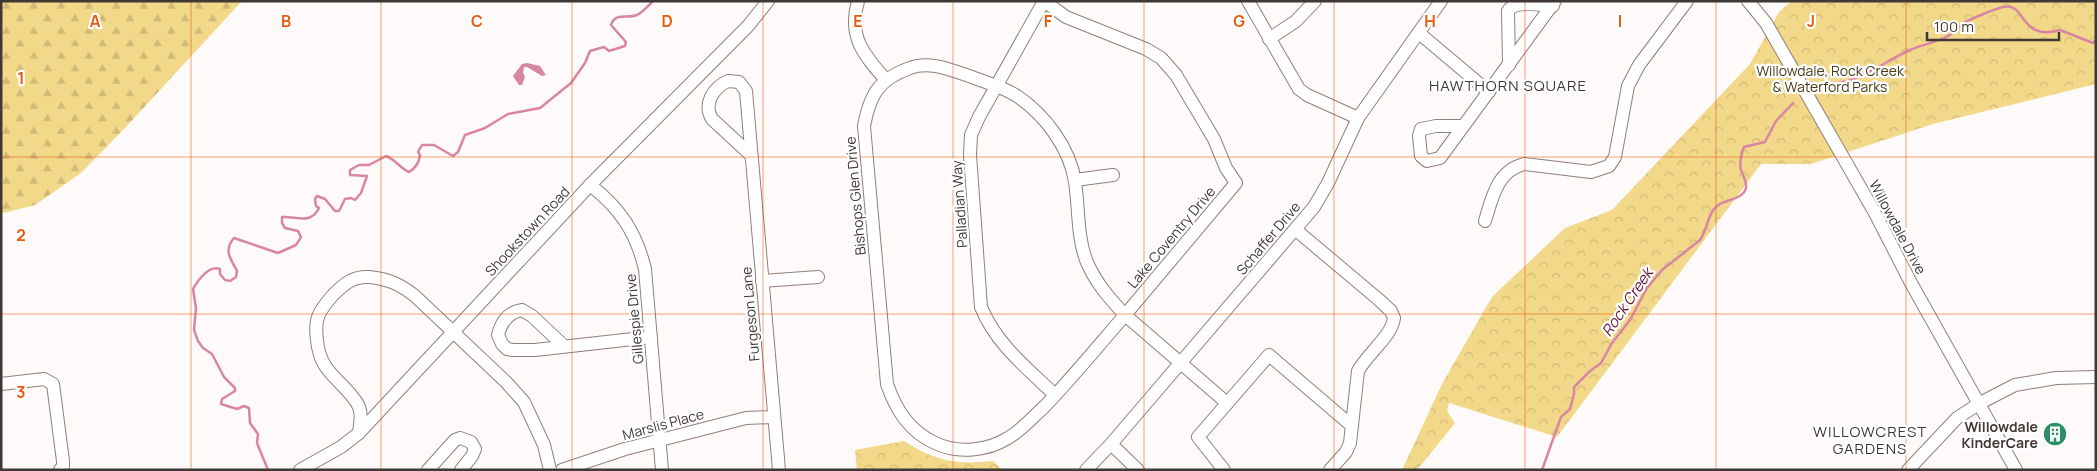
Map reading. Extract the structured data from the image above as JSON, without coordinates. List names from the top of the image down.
{
  "streets": {
    "street": [
      "Bishops Glen Drive",
      "Palladian Way",
      "Willowdale Drive",
      "Shookstown Road",
      "Lake Coventry Drive",
      "Schaffer Drive",
      "Furgeson Lane",
      "Gillespie Drive",
      "Marslis Place"
    ]
  },
  "crossings": [
    ["Bishops Glen Drive", "Palladian Way"],
    ["Bishops Glen Drive", "Lake Coventry Drive"],
    ["Bishops Glen Drive", "Schaffer Drive"],
    ["Palladian Way", "Lake Coventry Drive"],
    ["Shookstown Road", "Gillespie Drive"],
    ["Furgeson Lane", "Marslis Place"],
    ["Gillespie Drive", "Marslis Place"]
  ],
  "districts": ["HAWTHORN SQUARE", "WILLOWCREST GARDENS"],
  "water": ["Rock Creek"],
  "parks": ["Willowdale, Rock Creek & Waterford Parks"],
  "places": {
    "building": ["Willowdale KinderCare"]
  },
  "scale_bar": "100 m",
  "grid": {
    "columns": [
      "A",
      "B",
      "C",
      "D",
      "E",
      "F",
      "G",
      "H",
      "I",
      "J"
    ],
    "rows": ["1", "2", "3"]
  }
}
